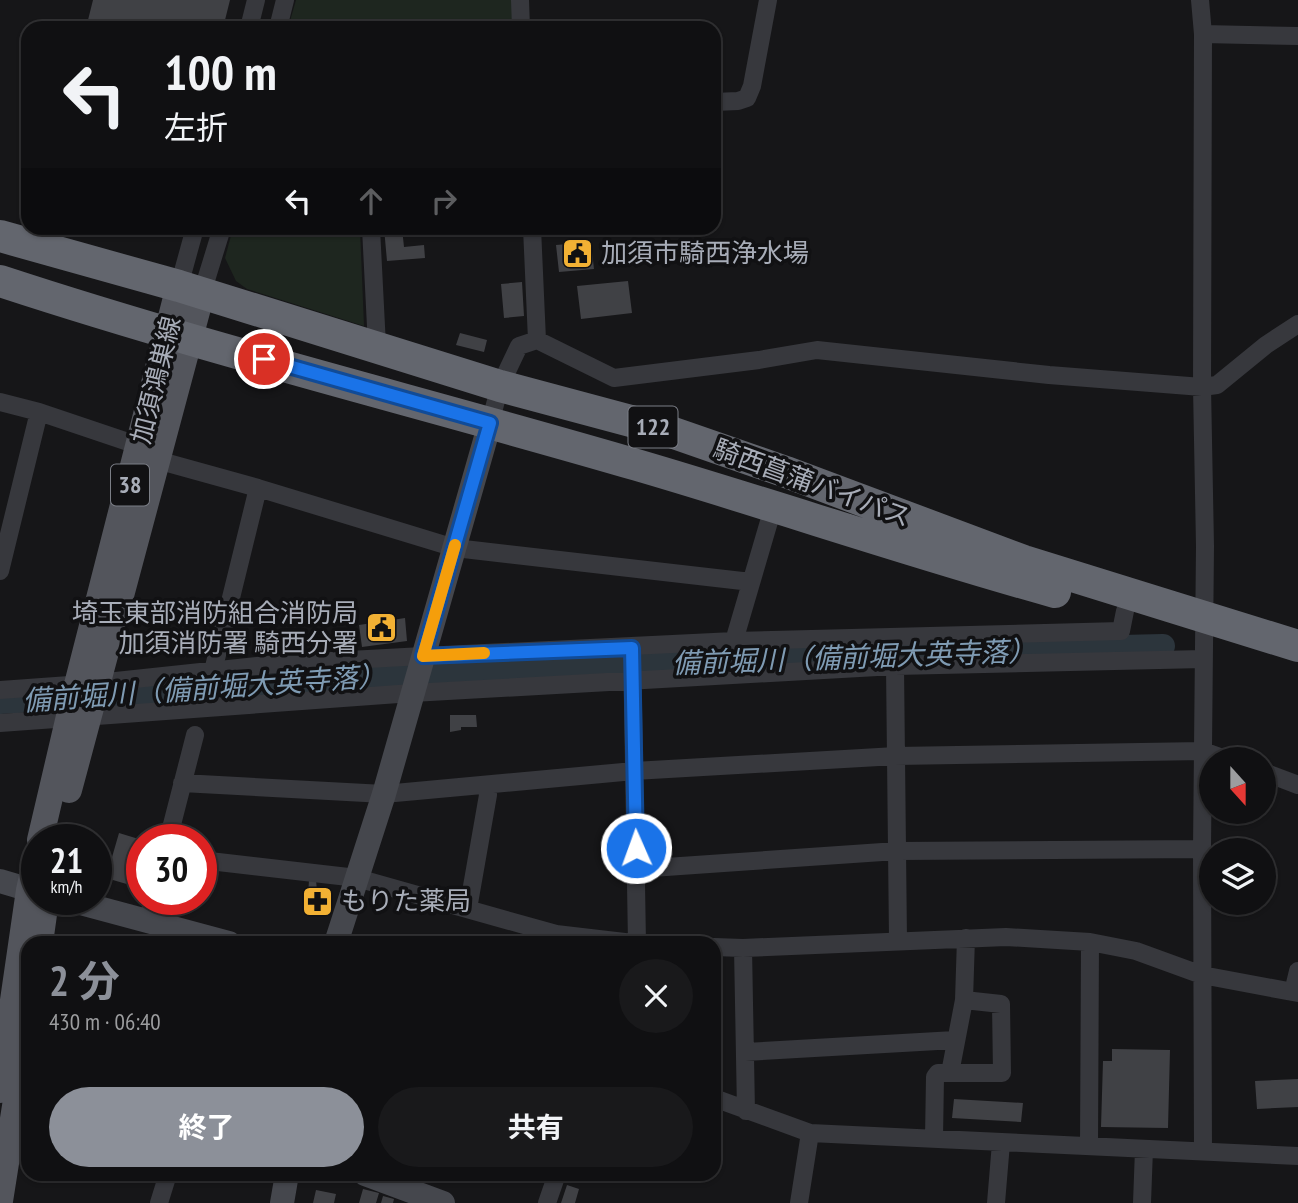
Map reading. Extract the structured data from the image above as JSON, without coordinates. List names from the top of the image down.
{
  "streets": {
    "highway": ["122", "騎西菖蒲バイパス"],
    "main road": ["加須鴻巣線", "38"]
  },
  "crossings": [
    ["加須鴻巣線", "騎西菖蒲バイパス"]
  ],
  "water": ["備前堀川（備前堀大英寺落）"],
  "places": {
    "public building": ["加須市騎西浄水場", "埼玉東部消防組合消防局 加須消防署 騎西分署"],
    "pharmacy": ["もりた薬局"]
  },
  "north": "bottom",
  "page": {
    "turn": ["100 m", "左折"],
    "speed": "21 km/h",
    "limit": "30",
    "heading": ["2 分", "430 m · 06:40"],
    "buttons": ["終了", "共有"]
  }
}
